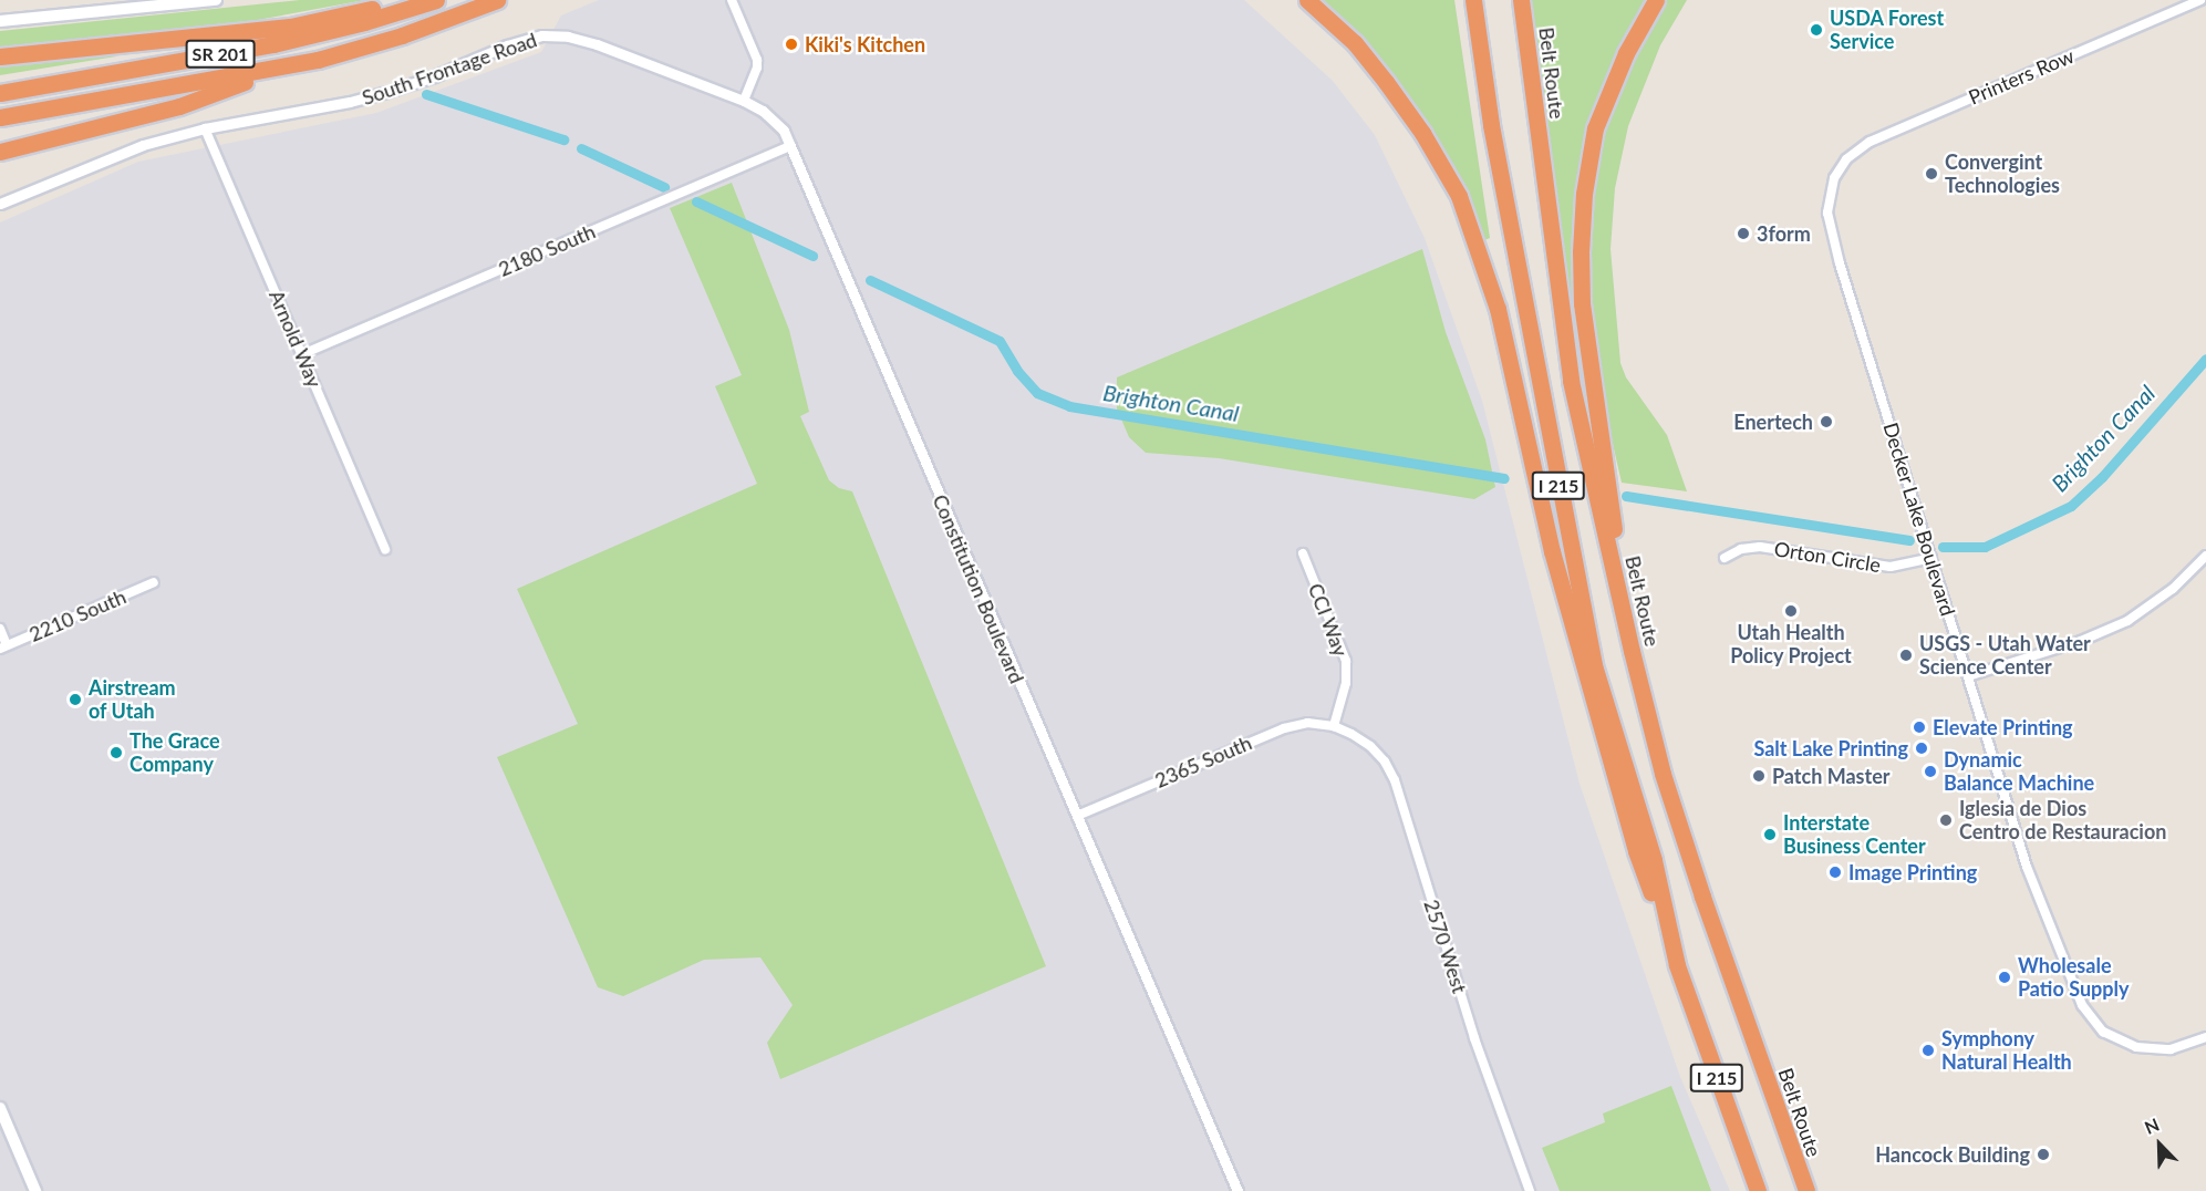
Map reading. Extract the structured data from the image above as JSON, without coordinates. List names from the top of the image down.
{
  "streets": {
    "highway": ["SR 201", "Belt Route", "I 215"],
    "street": [
      "South Frontage Road",
      "Printers Row",
      "2180 South",
      "Arnold Way",
      "Decker Lake Boulevard",
      "Orton Circle",
      "Constitution Boulevard",
      "2210 South",
      "CCI Way",
      "2365 South",
      "2570 West"
    ]
  },
  "crossings": [
    ["South Frontage Road", "Arnold Way"],
    ["South Frontage Road", "Constitution Boulevard"],
    ["Printers Row", "Decker Lake Boulevard"],
    ["2180 South", "Arnold Way"],
    ["2180 South", "Constitution Boulevard"],
    ["Decker Lake Boulevard", "Orton Circle"],
    ["Constitution Boulevard", "2365 South"],
    ["CCI Way", "2365 South"],
    ["CCI Way", "2570 West"],
    ["2365 South", "2570 West"]
  ],
  "water": ["Brighton Canal"],
  "places": [
    "USDA Forest Service",
    "Kiki's Kitchen",
    "Convergint Technologies",
    "3form",
    "Enertech",
    "Utah Health Policy Project",
    "USGS - Utah Water Science Center",
    "Airstream of Utah",
    "Elevate Printing",
    "Salt Lake Printing",
    "The Grace Company",
    "Dynamic Balance Machine",
    "Patch Master",
    "Iglesia de Dios Centro de Restauracion",
    "Interstate Business Center",
    "Image Printing",
    "Wholesale Patio Supply",
    "Symphony Natural Health",
    "Hancock Building"
  ],
  "north": "top left"
}
